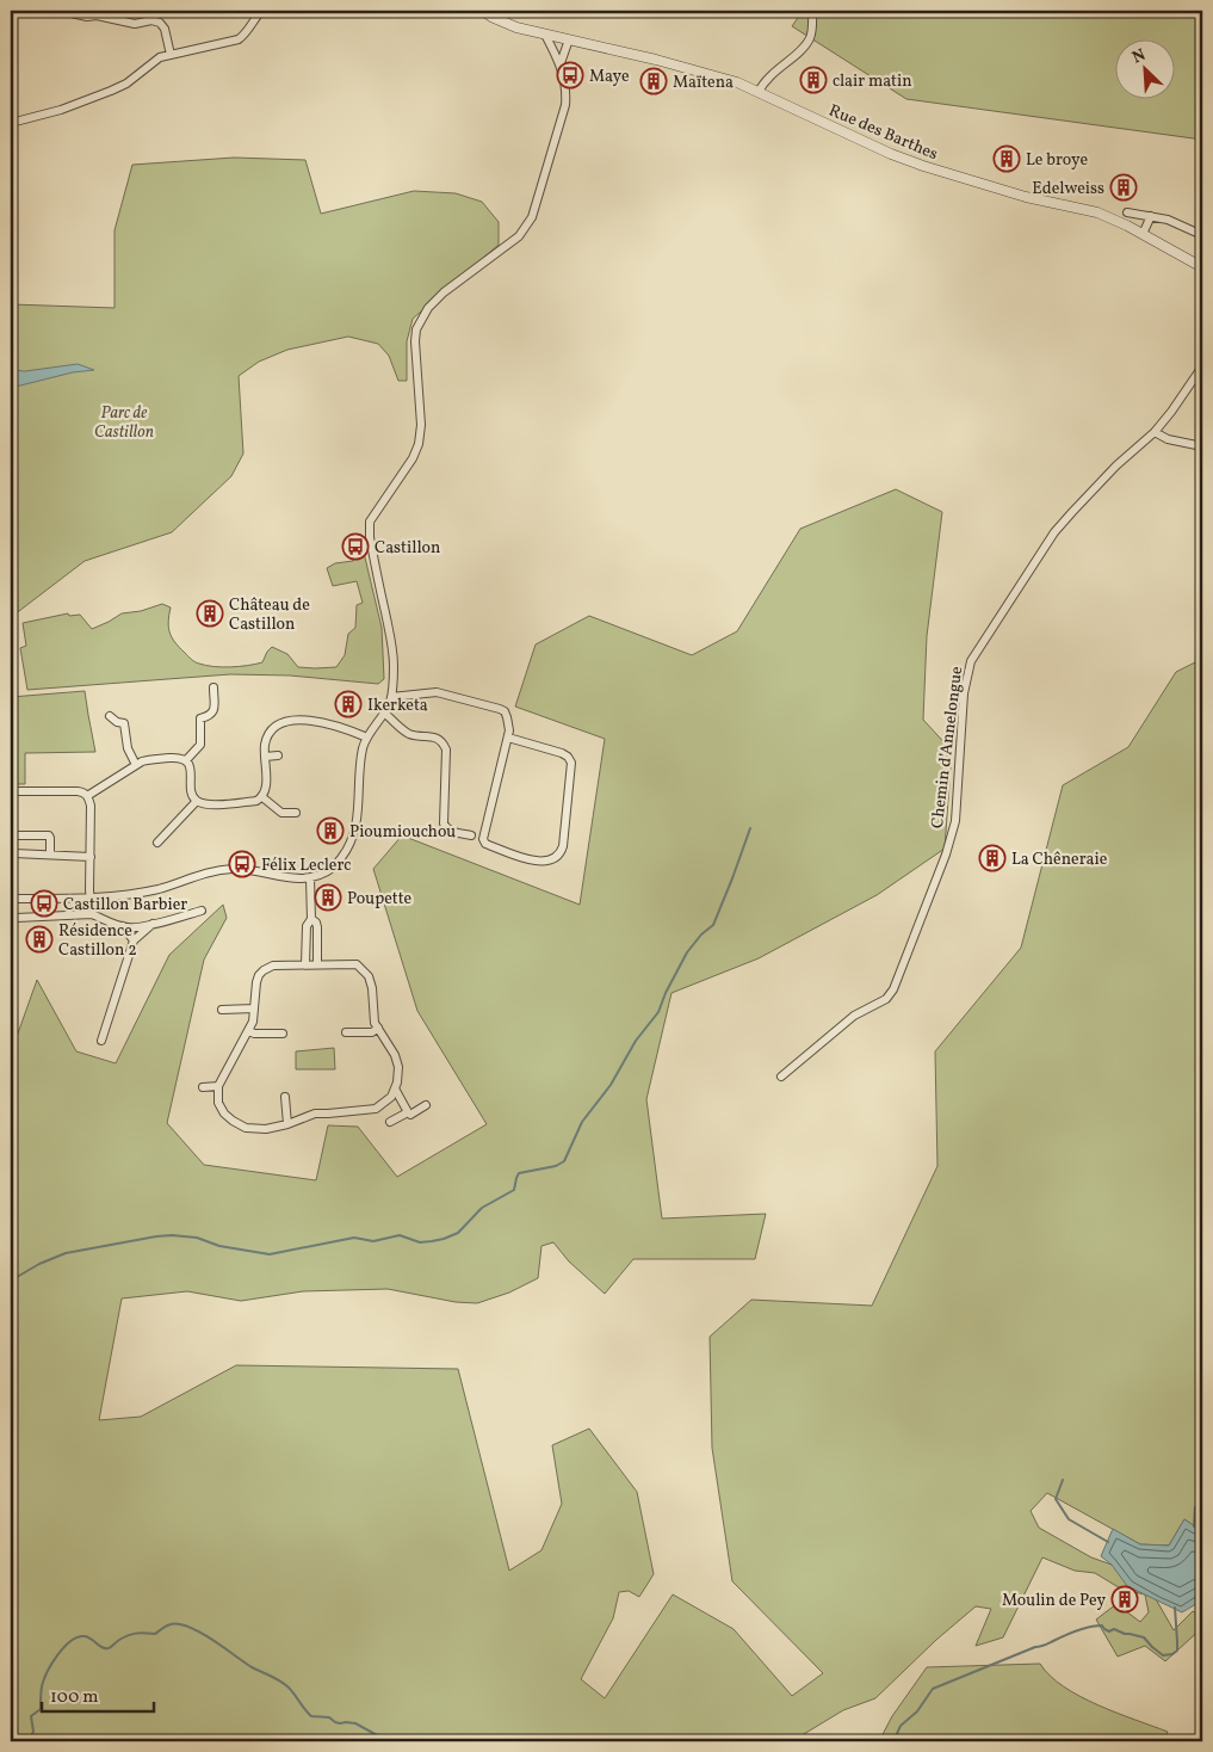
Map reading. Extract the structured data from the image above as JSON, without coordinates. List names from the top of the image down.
{
  "streets": {
    "street": ["Rue des Barthes", "Chemin d’Annelongue"]
  },
  "parks": ["Parc de Castillon"],
  "places": {
    "bus stop": [
      "Maye",
      "Castillon",
      "Félix Leclerc",
      "Castillon Barbier"
    ],
    "building": [
      "clair matin",
      "Maïtena",
      "Le broye",
      "Edelweiss",
      "Château de Castillon",
      "Ikerketa",
      "Pioumiouchou",
      "La Chêneraie",
      "Poupette",
      "Résidence Castillon 2",
      "Moulin de Pey"
    ]
  },
  "scale_bar": "100 m",
  "north": "top left"
}
